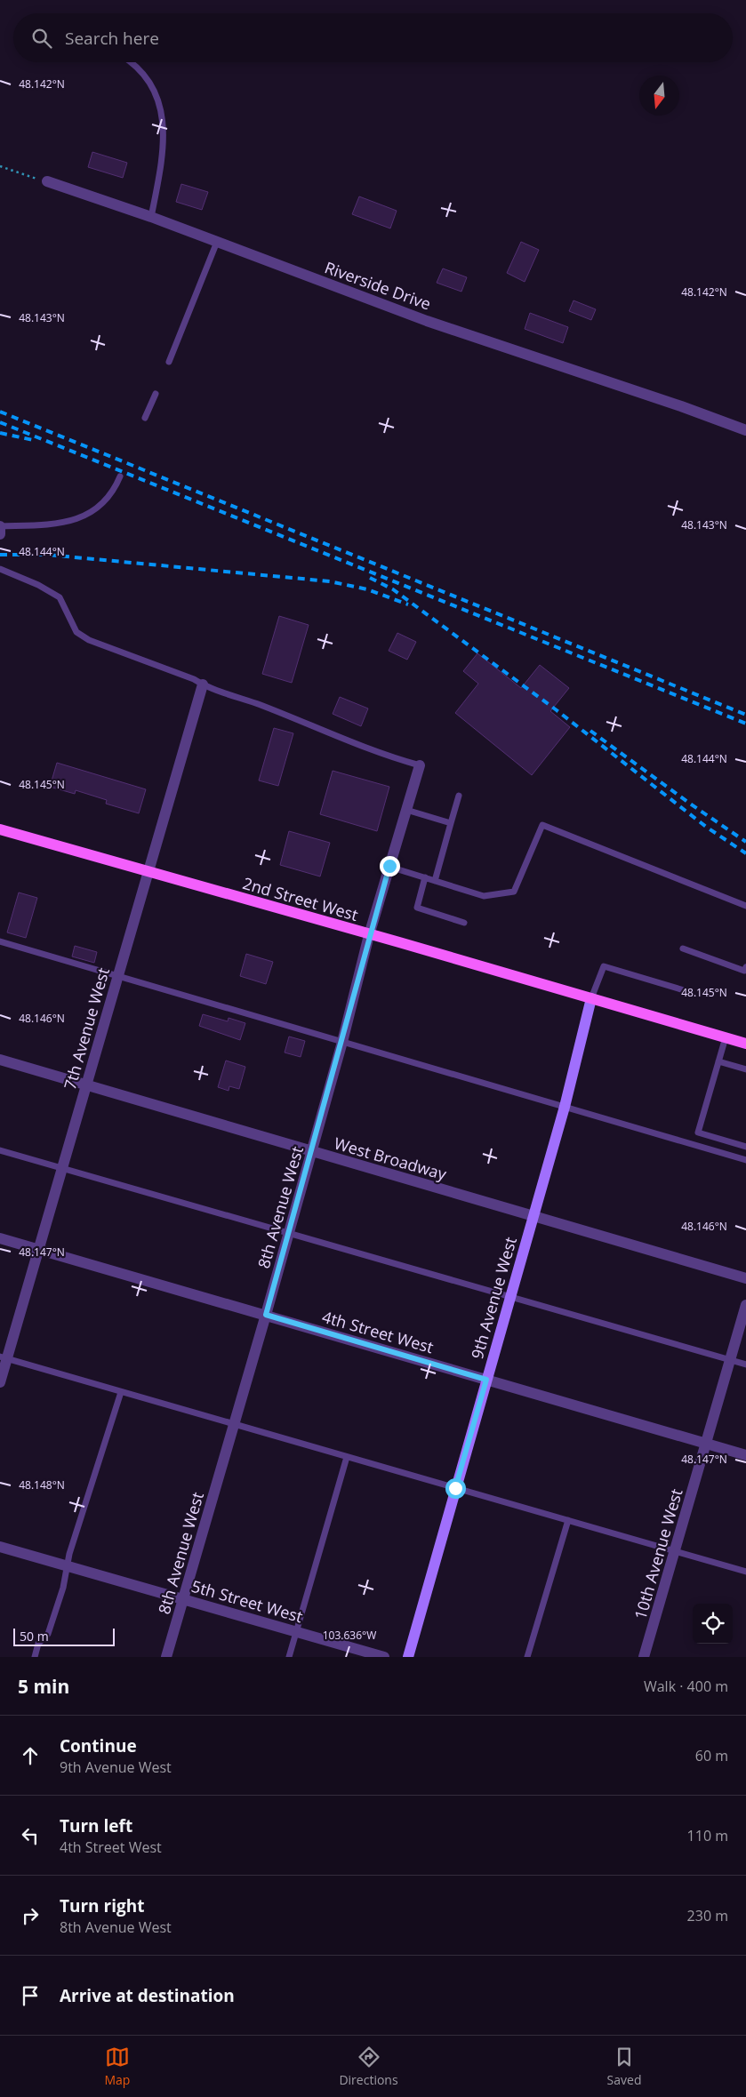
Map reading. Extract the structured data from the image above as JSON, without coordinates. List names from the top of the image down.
{
  "streets": {
    "main road": ["2nd Street West"],
    "street": [
      "Riverside Drive",
      "7th Avenue West",
      "West Broadway",
      "8th Avenue West",
      "9th Avenue West",
      "4th Street West",
      "10th Avenue West",
      "5th Street West"
    ]
  },
  "crossings": [
    ["2nd Street West", "7th Avenue West"],
    ["2nd Street West", "8th Avenue West"],
    ["2nd Street West", "9th Avenue West"],
    ["7th Avenue West", "West Broadway"],
    ["7th Avenue West", "4th Street West"],
    ["West Broadway", "8th Avenue West"],
    ["West Broadway", "9th Avenue West"],
    ["8th Avenue West", "4th Street West"],
    ["8th Avenue West", "5th Street West"],
    ["9th Avenue West", "4th Street West"],
    ["4th Street West", "10th Avenue West"]
  ],
  "scale_bar": "50 m",
  "north": "bottom",
  "page": {
    "search": "Search here",
    "scale": "50 m",
    "heading": ["5 min", "Walk · 400 m"],
    "list": [
      ["Continue", "9th Avenue West", "60 m"],
      ["Turn left", "4th Street West", "110 m"],
      ["Turn right", "8th Avenue West", "230 m"],
      "Arrive at destination"
    ],
    "nav": ["Map", "Directions", "Saved"]
  },
  "coordinates": [
    "48.142°N",
    "48.143°N",
    "48.144°N",
    "48.145°N",
    "48.146°N",
    "48.147°N",
    "48.148°N",
    "103.636°W"
  ]
}
